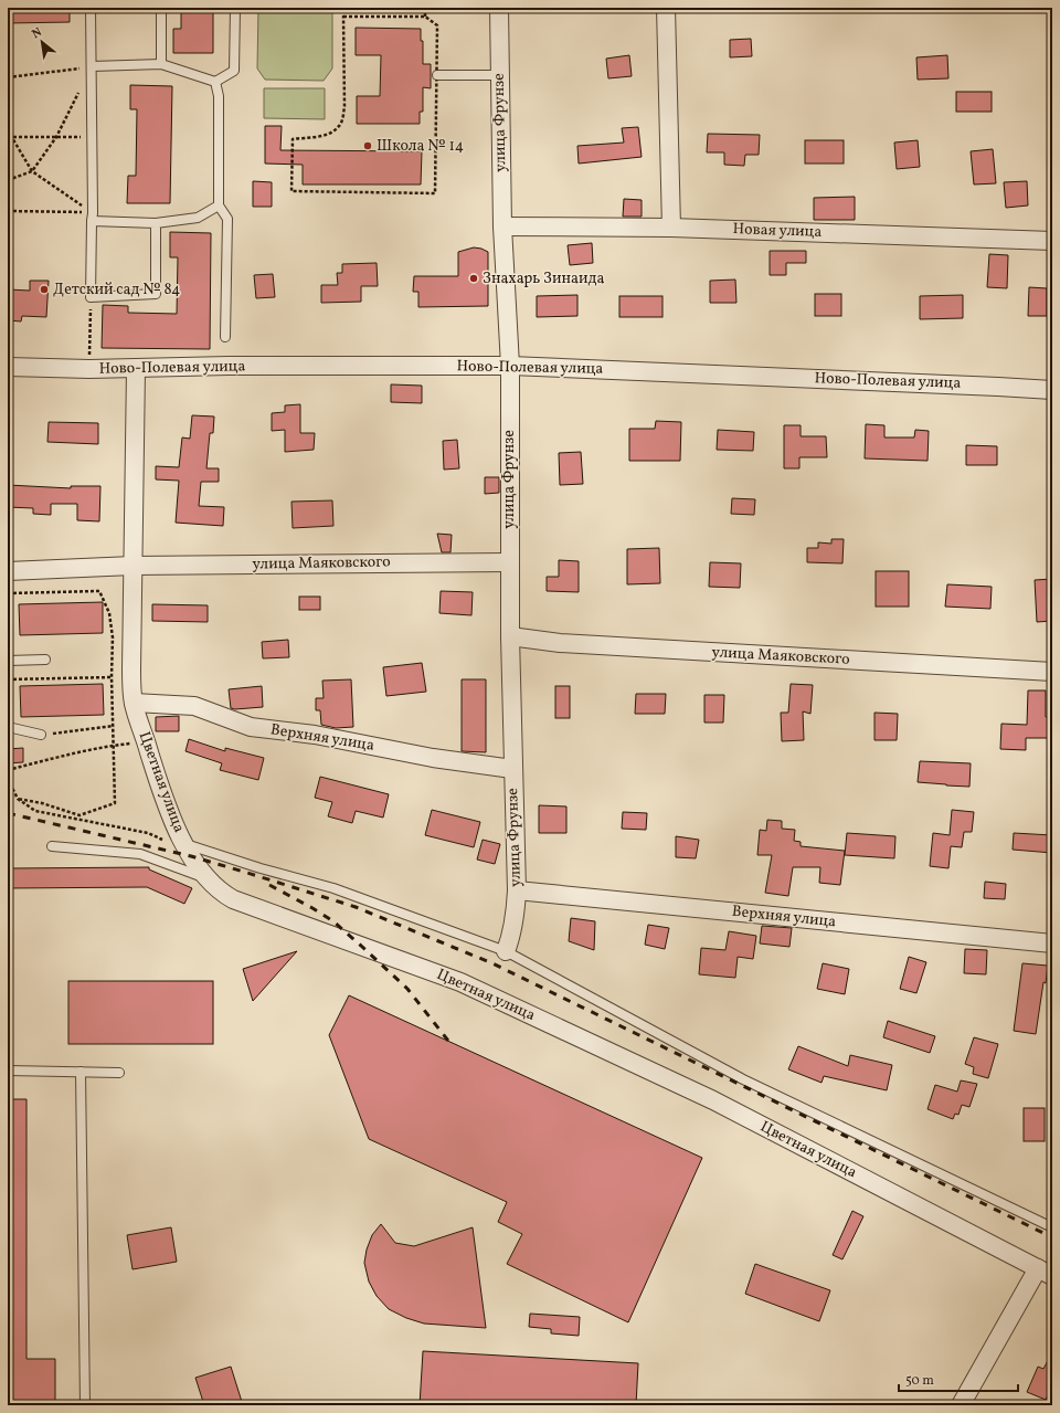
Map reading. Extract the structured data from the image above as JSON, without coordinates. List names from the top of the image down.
{
  "streets": {
    "street": [
      "улица Фрунзе",
      "Новая улица",
      "Ново-Полевая улица",
      "улица Маяковского",
      "Верхняя улица",
      "Цветная улица"
    ]
  },
  "crossings": [
    ["улица Фрунзе", "Новая улица"],
    ["улица Фрунзе", "Ново-Полевая улица"],
    ["улица Фрунзе", "улица Маяковского"],
    ["улица Фрунзе", "Верхняя улица"],
    ["улица Маяковского", "Цветная улица"],
    ["Верхняя улица", "Цветная улица"]
  ],
  "places": ["Школа № 14", "Знахарь Зинаида", "Детский сад № 84"],
  "scale_bar": "50 m",
  "north": "top left"
}
